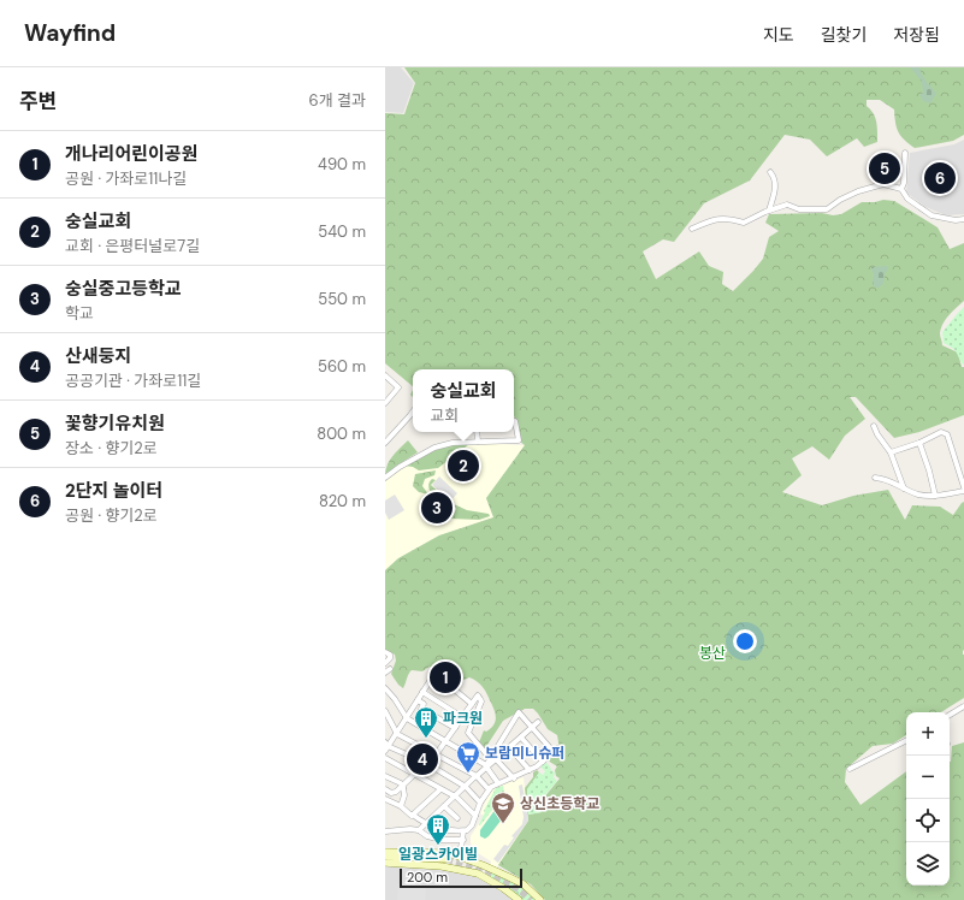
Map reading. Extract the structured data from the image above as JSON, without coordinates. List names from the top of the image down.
{
  "parks": ["봉산"],
  "places": {
    "building": ["파크원", "일광스카이빌"],
    "supermarket": ["보람미니슈퍼"],
    "school or university": ["상신초등학교"]
  },
  "scale_bar": "200 m",
  "page": {
    "header": "Wayfind",
    "nav": ["지도", "길찾기", "저장됨"],
    "heading": ["주변", "6개 결과"],
    "list": [
      {
        "mark": "1",
        "name": "개나리어린이공원",
        "note": "공원 · 가좌로11나길",
        "value": "490 m"
      },
      {
        "mark": "2",
        "name": "숭실교회",
        "note": "교회 · 은평터널로7길",
        "value": "540 m"
      },
      {
        "mark": "3",
        "name": "숭실중고등학교",
        "note": "학교",
        "value": "550 m"
      },
      {
        "mark": "4",
        "name": "산새둥지",
        "note": "공공기관 · 가좌로11길",
        "value": "560 m"
      },
      {
        "mark": "5",
        "name": "꽃향기유치원",
        "note": "장소 · 향기2로",
        "value": "800 m"
      },
      {
        "mark": "6",
        "name": "2단지 놀이터",
        "note": "공원 · 향기2로",
        "value": "820 m"
      }
    ],
    "pins": [
      "5",
      "6",
      "2",
      "3",
      "1",
      "4"
    ],
    "popup": ["숭실교회", "교회"],
    "map_buttons": ["+", "−"],
    "scale": "200 m"
  }
}
